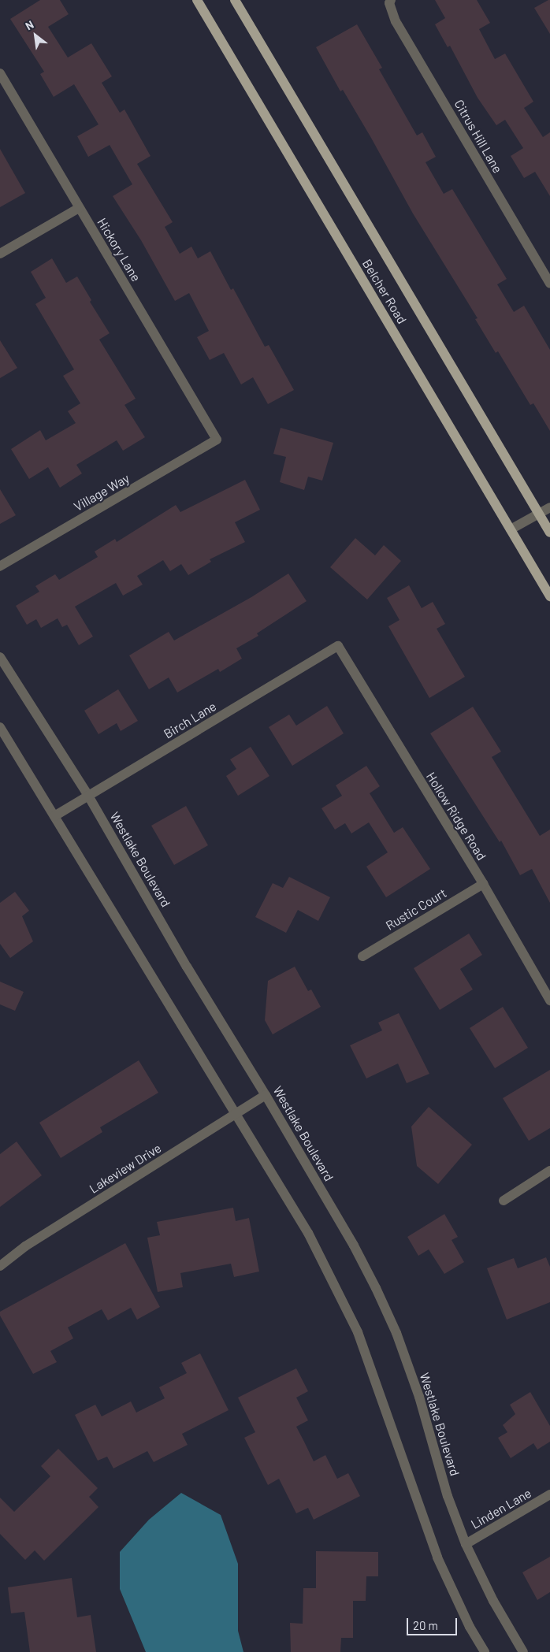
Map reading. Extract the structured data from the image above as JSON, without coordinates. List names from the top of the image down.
{
  "streets": {
    "main road": ["Belcher Road"],
    "street": [
      "Citrus Hill Lane",
      "Hickory Lane",
      "Village Way",
      "Birch Lane",
      "Hollow Ridge Road",
      "Westlake Boulevard",
      "Rustic Court",
      "Lakeview Drive",
      "Linden Lane"
    ]
  },
  "crossings": [
    ["Hickory Lane", "Village Way"],
    ["Birch Lane", "Hollow Ridge Road"],
    ["Birch Lane", "Westlake Boulevard"],
    ["Hollow Ridge Road", "Rustic Court"],
    ["Westlake Boulevard", "Lakeview Drive"],
    ["Westlake Boulevard", "Linden Lane"]
  ],
  "scale_bar": "20 m",
  "north": "top left"
}
